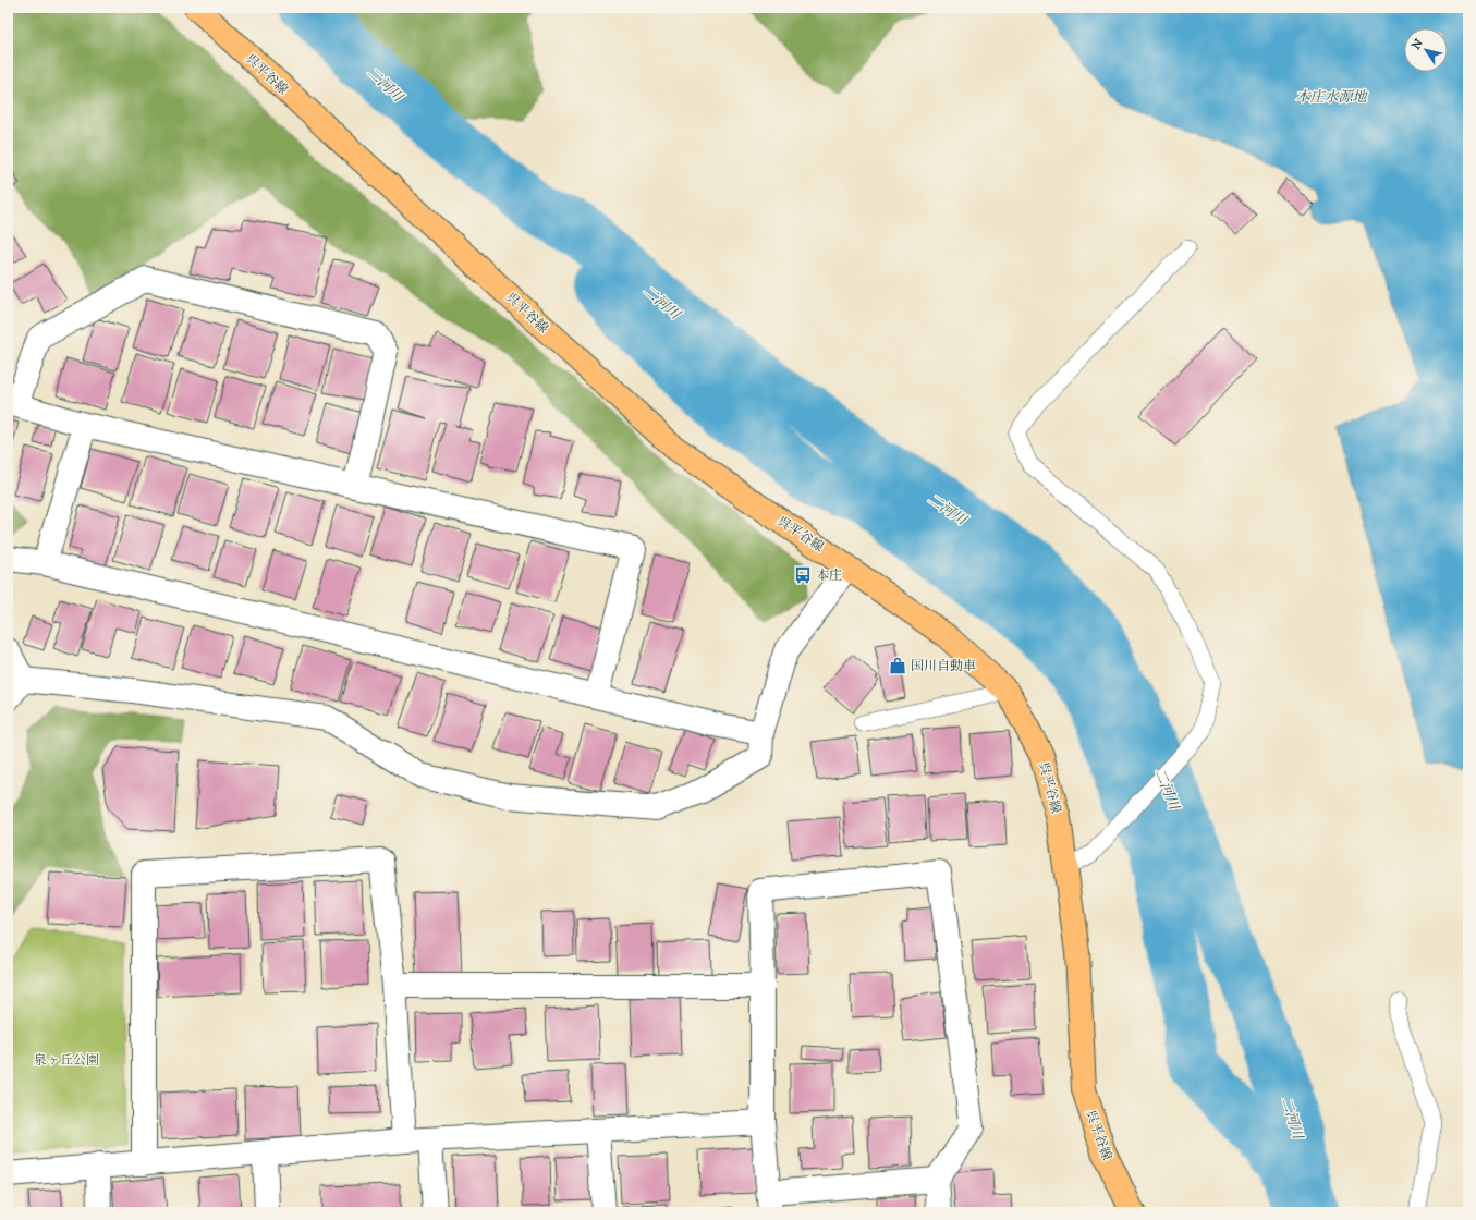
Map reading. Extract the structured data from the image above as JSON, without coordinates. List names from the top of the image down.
{
  "streets": {
    "main road": ["呉平谷線"]
  },
  "water": ["二河川", "本庄水源地"],
  "parks": ["泉ヶ丘公園"],
  "places": {
    "bus stop": ["本庄"],
    "shop": ["国川自動車"]
  },
  "north": "top left"
}
